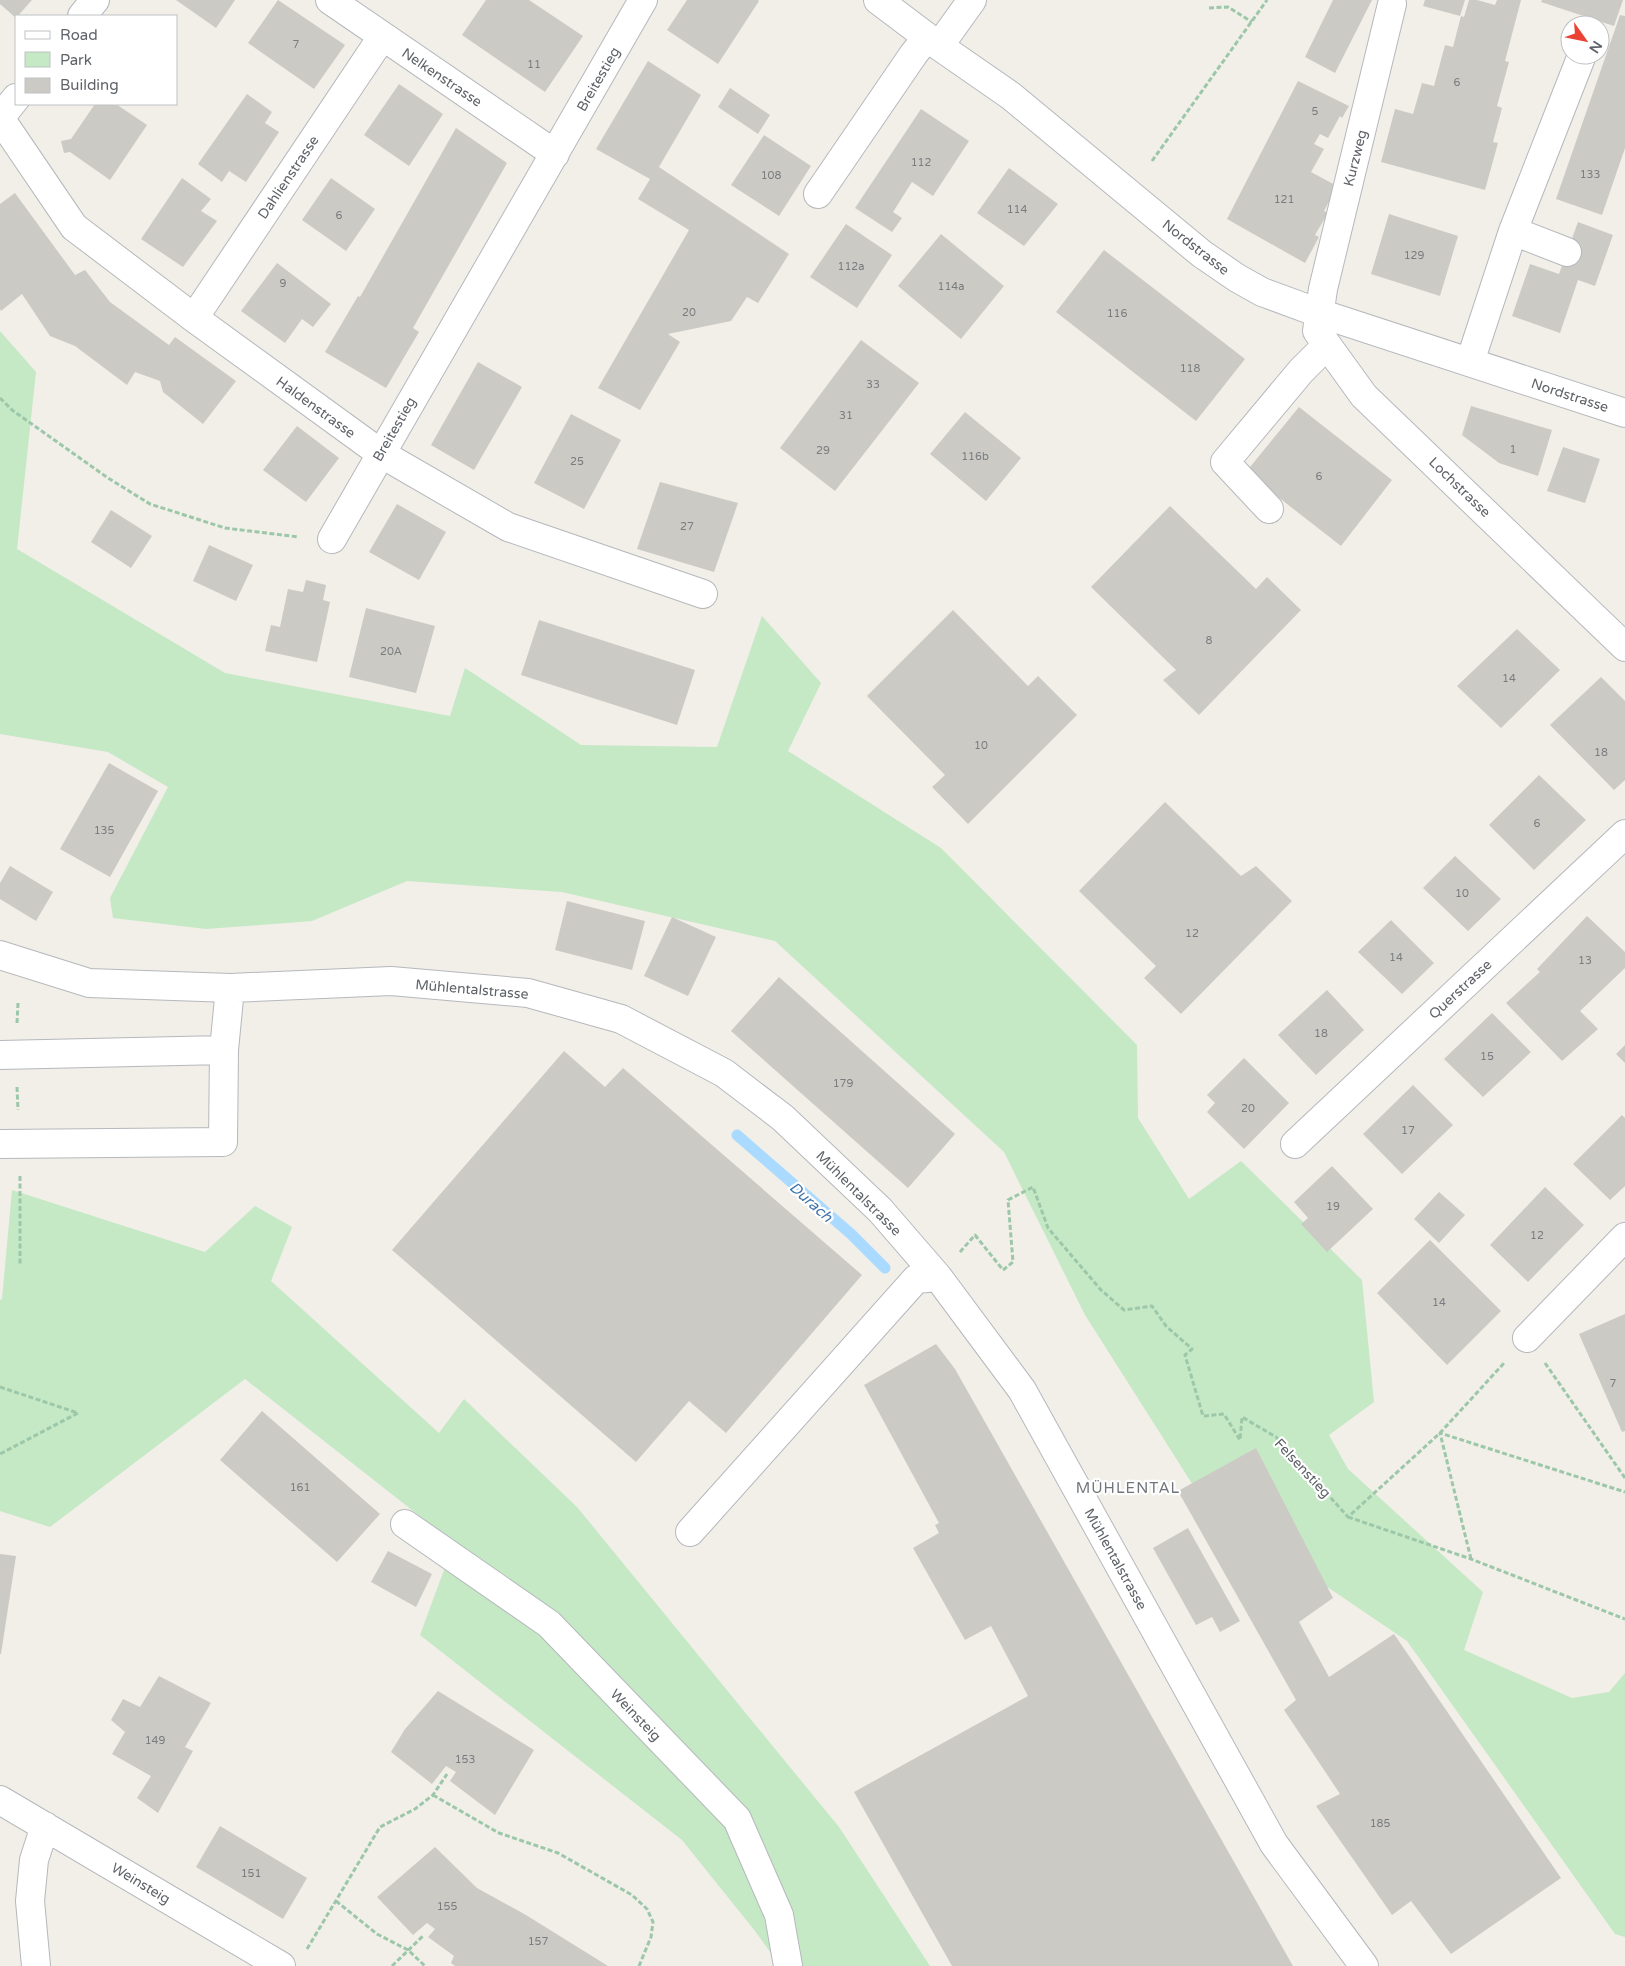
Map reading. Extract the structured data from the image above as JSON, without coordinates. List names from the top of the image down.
{
  "streets": {
    "street": [
      "Nelkenstrasse",
      "Breitestieg",
      "Kurzweg",
      "Dahlienstrasse",
      "Nordstrasse",
      "Haldenstrasse",
      "Lochstrasse",
      "Mühlentalstrasse",
      "Querstrasse",
      "Weinsteig"
    ],
    "path": ["Felsenstieg"]
  },
  "crossings": [
    ["Nelkenstrasse", "Breitestieg"],
    ["Nelkenstrasse", "Dahlienstrasse"],
    ["Breitestieg", "Haldenstrasse"],
    ["Kurzweg", "Nordstrasse"],
    ["Kurzweg", "Lochstrasse"],
    ["Dahlienstrasse", "Haldenstrasse"],
    ["Nordstrasse", "Lochstrasse"],
    ["Mühlentalstrasse", "Felsenstieg"]
  ],
  "districts": ["MÜHLENTAL"],
  "water": ["Durach"],
  "house_numbers": [
    "7",
    "11",
    "6",
    "5",
    "112",
    "133",
    "108",
    "121",
    "114",
    "6",
    "129",
    "112a",
    "9",
    "114a",
    "20",
    "116",
    "118",
    "33",
    "31",
    "1",
    "29",
    "116b",
    "25",
    "6",
    "27",
    "8",
    "20A",
    "14",
    "10",
    "18",
    "6",
    "135",
    "10",
    "12",
    "14",
    "13",
    "18",
    "15",
    "179",
    "20",
    "17",
    "19",
    "12",
    "14",
    "7",
    "161",
    "149",
    "153",
    "185",
    "151",
    "155",
    "157"
  ],
  "legend": ["Road", "Park", "Building"],
  "north": "bottom right"
}
